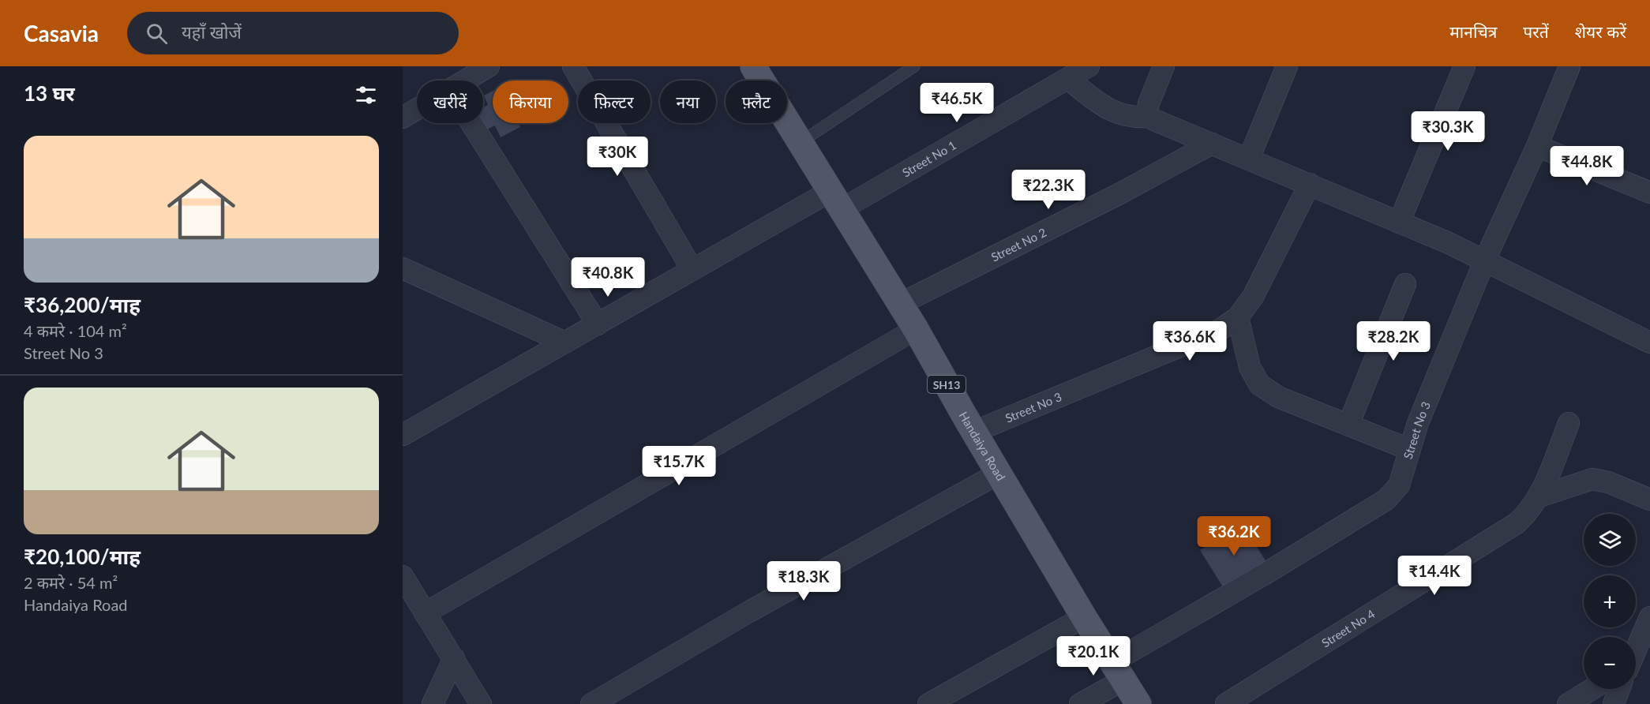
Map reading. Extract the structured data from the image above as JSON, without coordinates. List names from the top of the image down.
{
  "streets": {
    "main road": ["SH13", "Handaiya Road"],
    "street": [
      "Street No 1",
      "Street No 2",
      "Street No 3",
      "Street No 4"
    ]
  },
  "crossings": [
    ["Street No 1", "Handaiya Road"],
    ["Street No 2", "Handaiya Road"],
    ["Street No 3", "Handaiya Road"]
  ],
  "page": {
    "header": "Casavia",
    "search": "यहाँ खोजें",
    "nav": ["मानचित्र", "परतें", "शेयर करें"],
    "heading": "13 घर",
    "chip": [
      "खरीदें",
      "किराया",
      "फ़िल्टर",
      "नया",
      "फ़्लैट"
    ],
    "price": [
      "₹46.5K",
      "₹30.3K",
      "₹30K",
      "₹44.8K",
      "₹22.3K",
      "₹40.8K",
      "₹36.6K",
      "₹28.2K",
      "₹15.7K",
      "₹36.2K",
      "₹14.4K",
      "₹18.3K",
      "₹20.1K"
    ],
    "list": [
      {
        "name": "₹36,200/माह",
        "note": "4 कमरे · 104 m² · Street No 3"
      },
      {
        "name": "₹20,100/माह",
        "note": "2 कमरे · 54 m² · Handaiya Road"
      }
    ],
    "map_buttons": ["+", "−"]
  }
}
